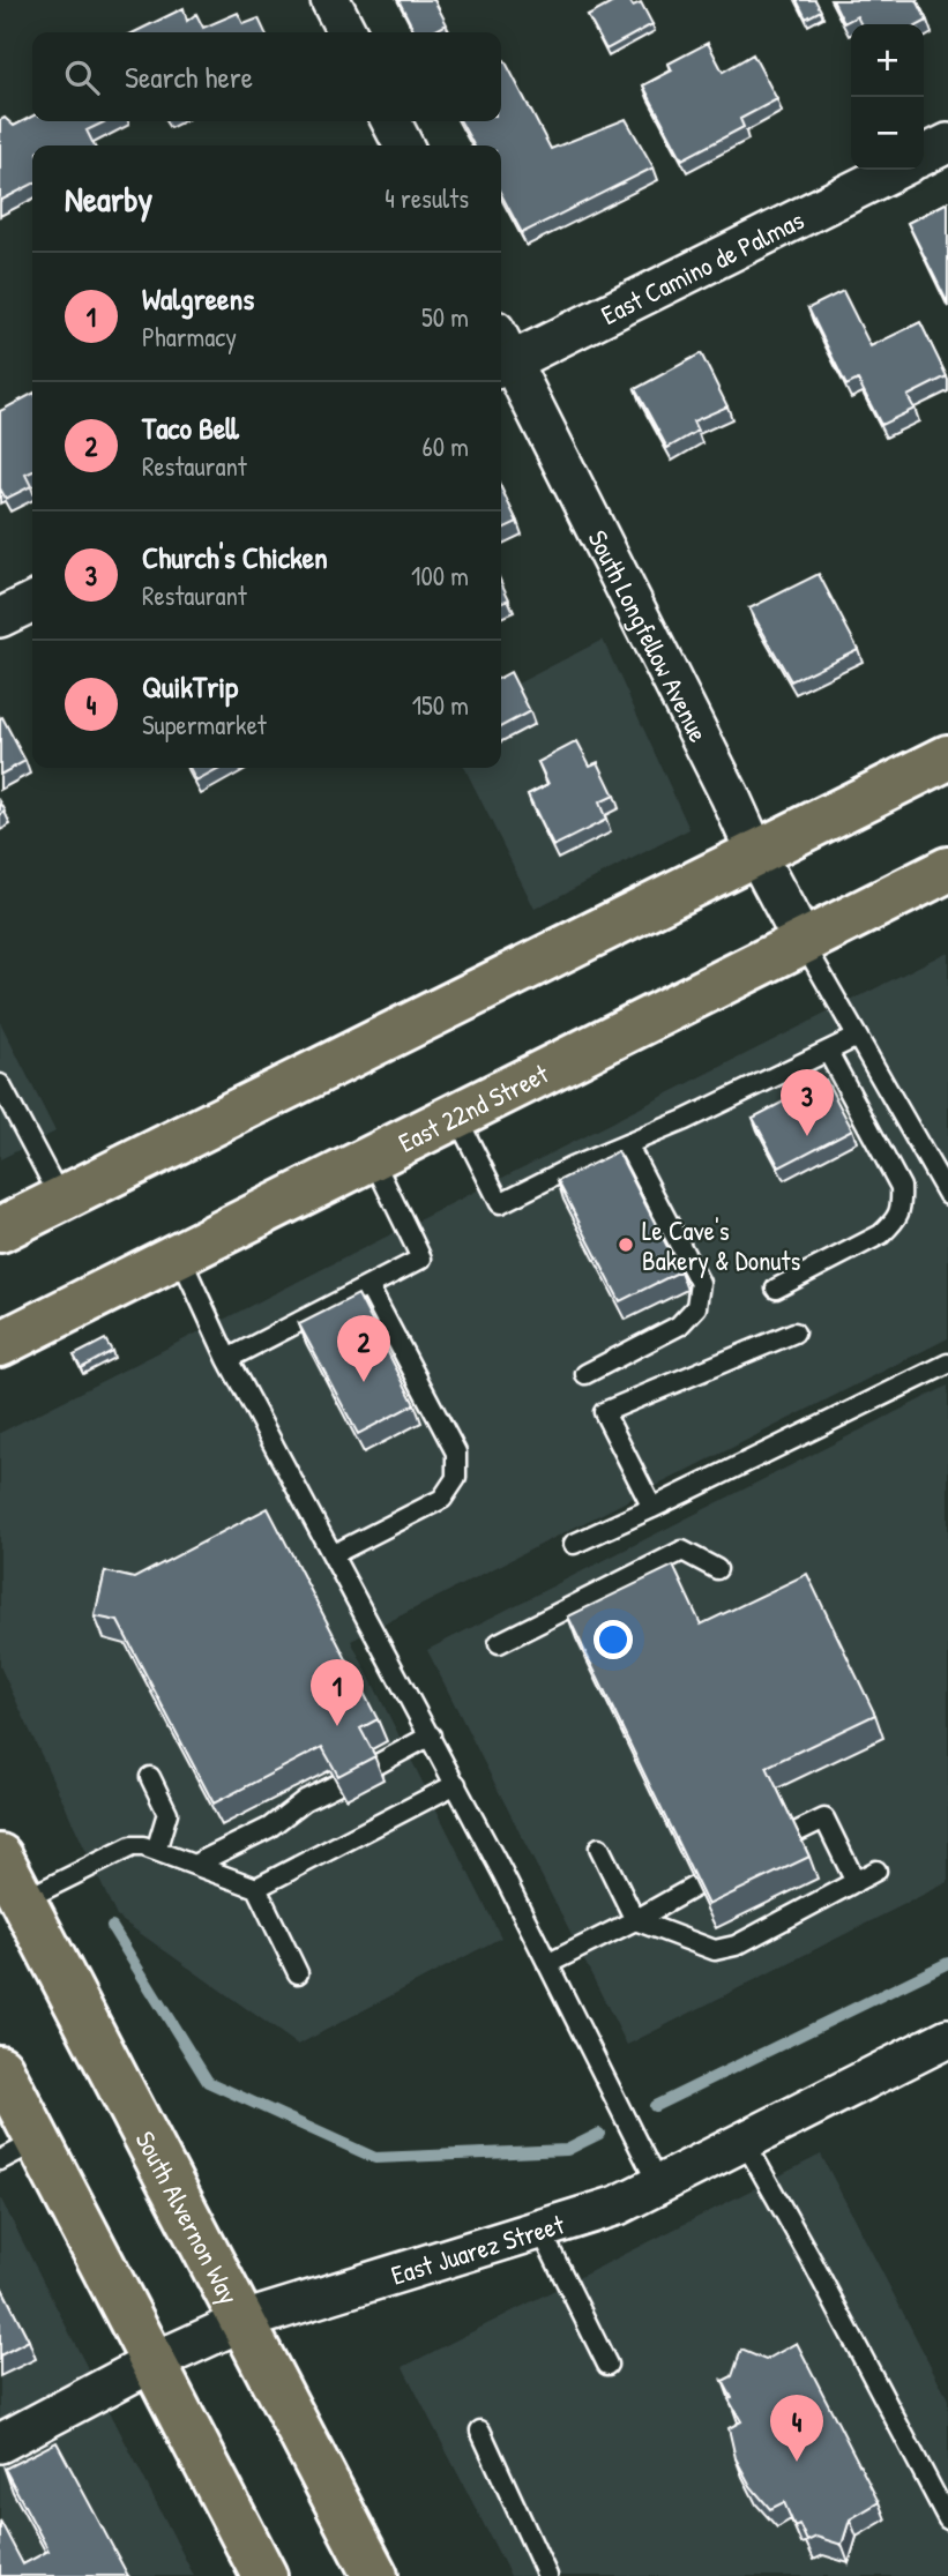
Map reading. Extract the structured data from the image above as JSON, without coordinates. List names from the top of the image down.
{
  "streets": {
    "main road": ["East 22nd Street", "South Alvernon Way"],
    "street": ["East Camino de Palmas", "South Longfellow Avenue", "East Juarez Street"]
  },
  "crossings": [
    ["South Longfellow Avenue", "East 22nd Street"],
    ["South Alvernon Way", "East Juarez Street"]
  ],
  "places": ["Le Cave's Bakery & Donuts"],
  "page": {
    "map_buttons": ["+", "−"],
    "search": "Search here",
    "heading": ["Nearby", "4 results"],
    "list": [
      {
        "mark": "1",
        "name": "Walgreens",
        "note": "Pharmacy",
        "value": "50 m"
      },
      {
        "mark": "2",
        "name": "Taco Bell",
        "note": "Restaurant",
        "value": "60 m"
      },
      {
        "mark": "3",
        "name": "Church's Chicken",
        "note": "Restaurant",
        "value": "100 m"
      },
      {
        "mark": "4",
        "name": "QuikTrip",
        "note": "Supermarket",
        "value": "150 m"
      }
    ],
    "pins": [
      "3",
      "2",
      "1",
      "4"
    ]
  }
}
